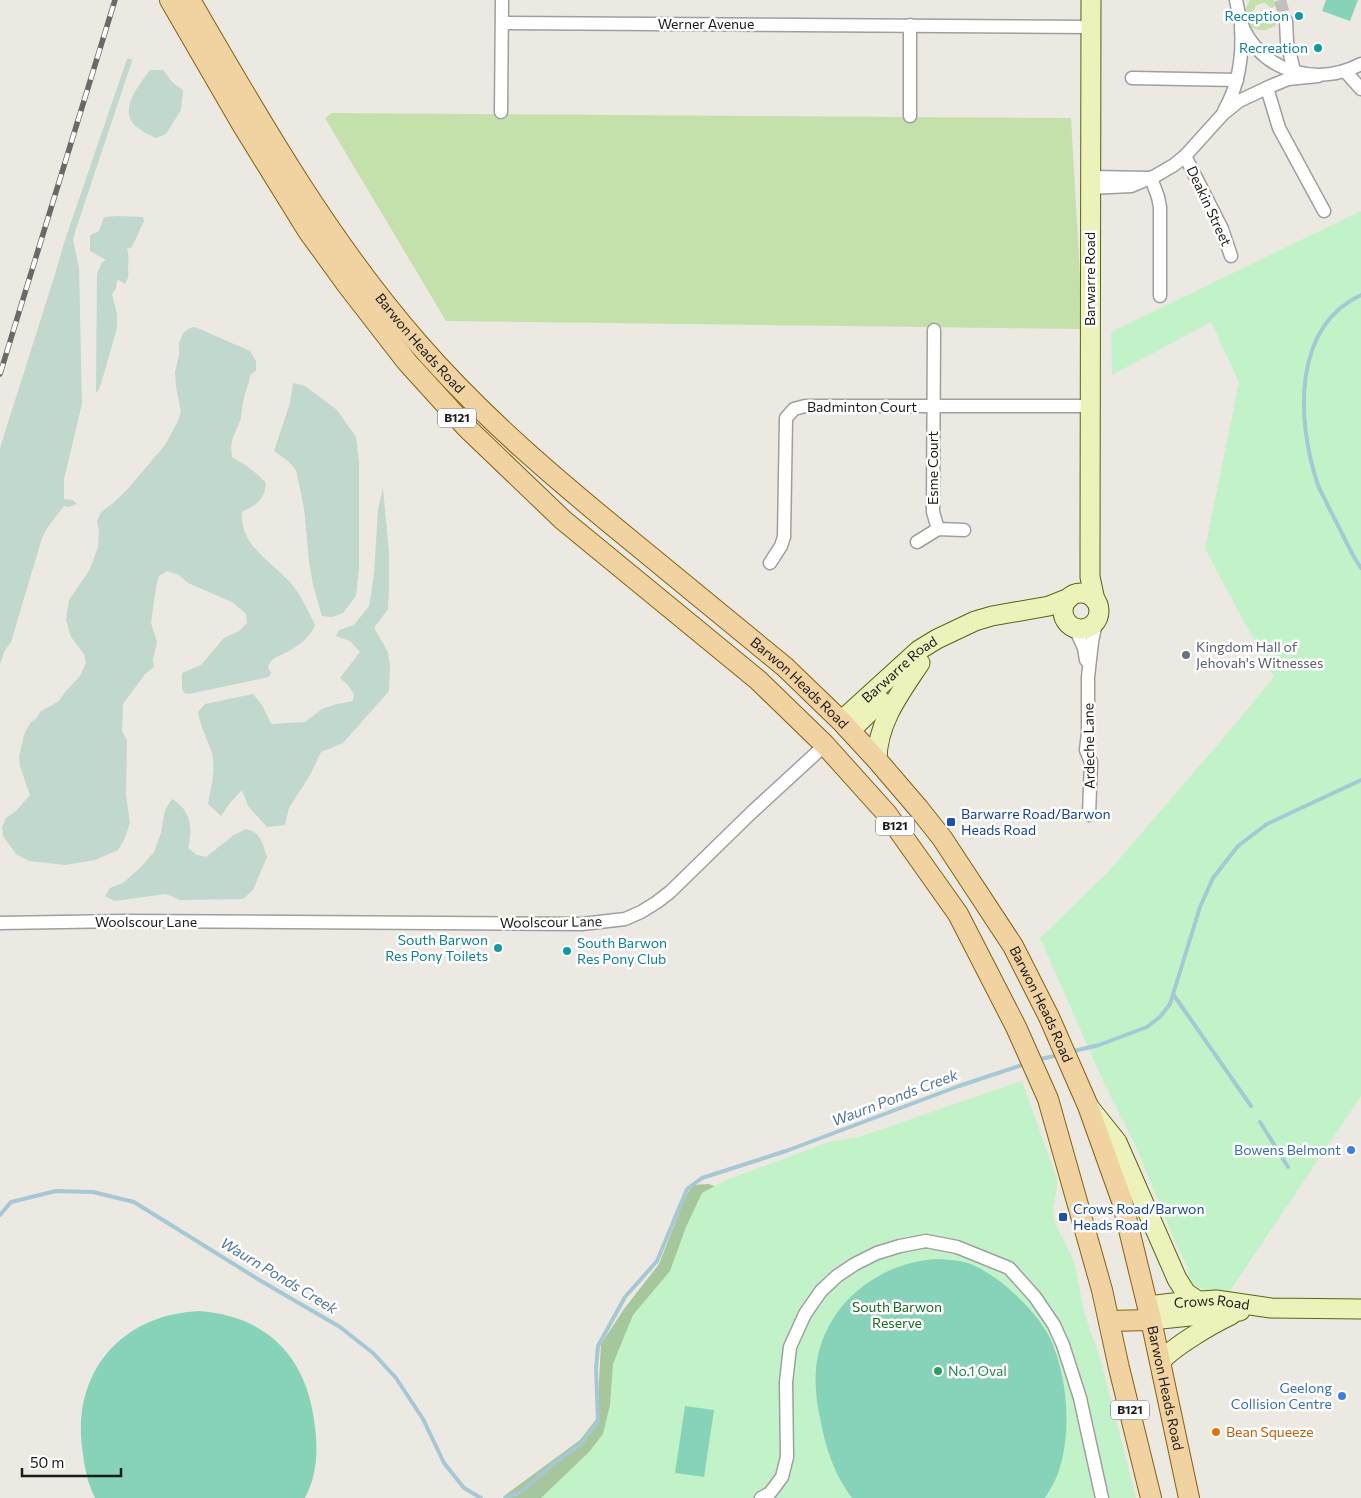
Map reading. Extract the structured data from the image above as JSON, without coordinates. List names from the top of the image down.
{
  "streets": {
    "main road": ["Barwon Heads Road", "B121"],
    "street": [
      "Werner Avenue",
      "Deakin Street",
      "Barwarre Road",
      "Badminton Court",
      "Esme Court",
      "Ardeche Lane",
      "Woolscour Lane",
      "Crows Road"
    ]
  },
  "crossings": [
    ["Werner Avenue", "Barwarre Road"],
    ["Barwarre Road", "Barwon Heads Road"],
    ["Barwarre Road", "Badminton Court"],
    ["Barwarre Road", "Ardeche Lane"],
    ["Barwon Heads Road", "Woolscour Lane"],
    ["Barwon Heads Road", "Crows Road"],
    ["Badminton Court", "Esme Court"]
  ],
  "water": ["Waurn Ponds Creek"],
  "parks": ["South Barwon Reserve"],
  "places": {
    "other": [
      "Reception",
      "Recreation",
      "Kingdom Hall of Jehovah's Witnesses",
      "South Barwon Res Pony Toilets",
      "South Barwon Res Pony Club",
      "Bowens Belmont",
      "No.1 Oval",
      "Geelong Collision Centre",
      "Bean Squeeze"
    ],
    "transit": ["Barwarre Road/Barwon Heads Road", "Crows Road/Barwon Heads Road"]
  },
  "scale_bar": "50 m"
}
